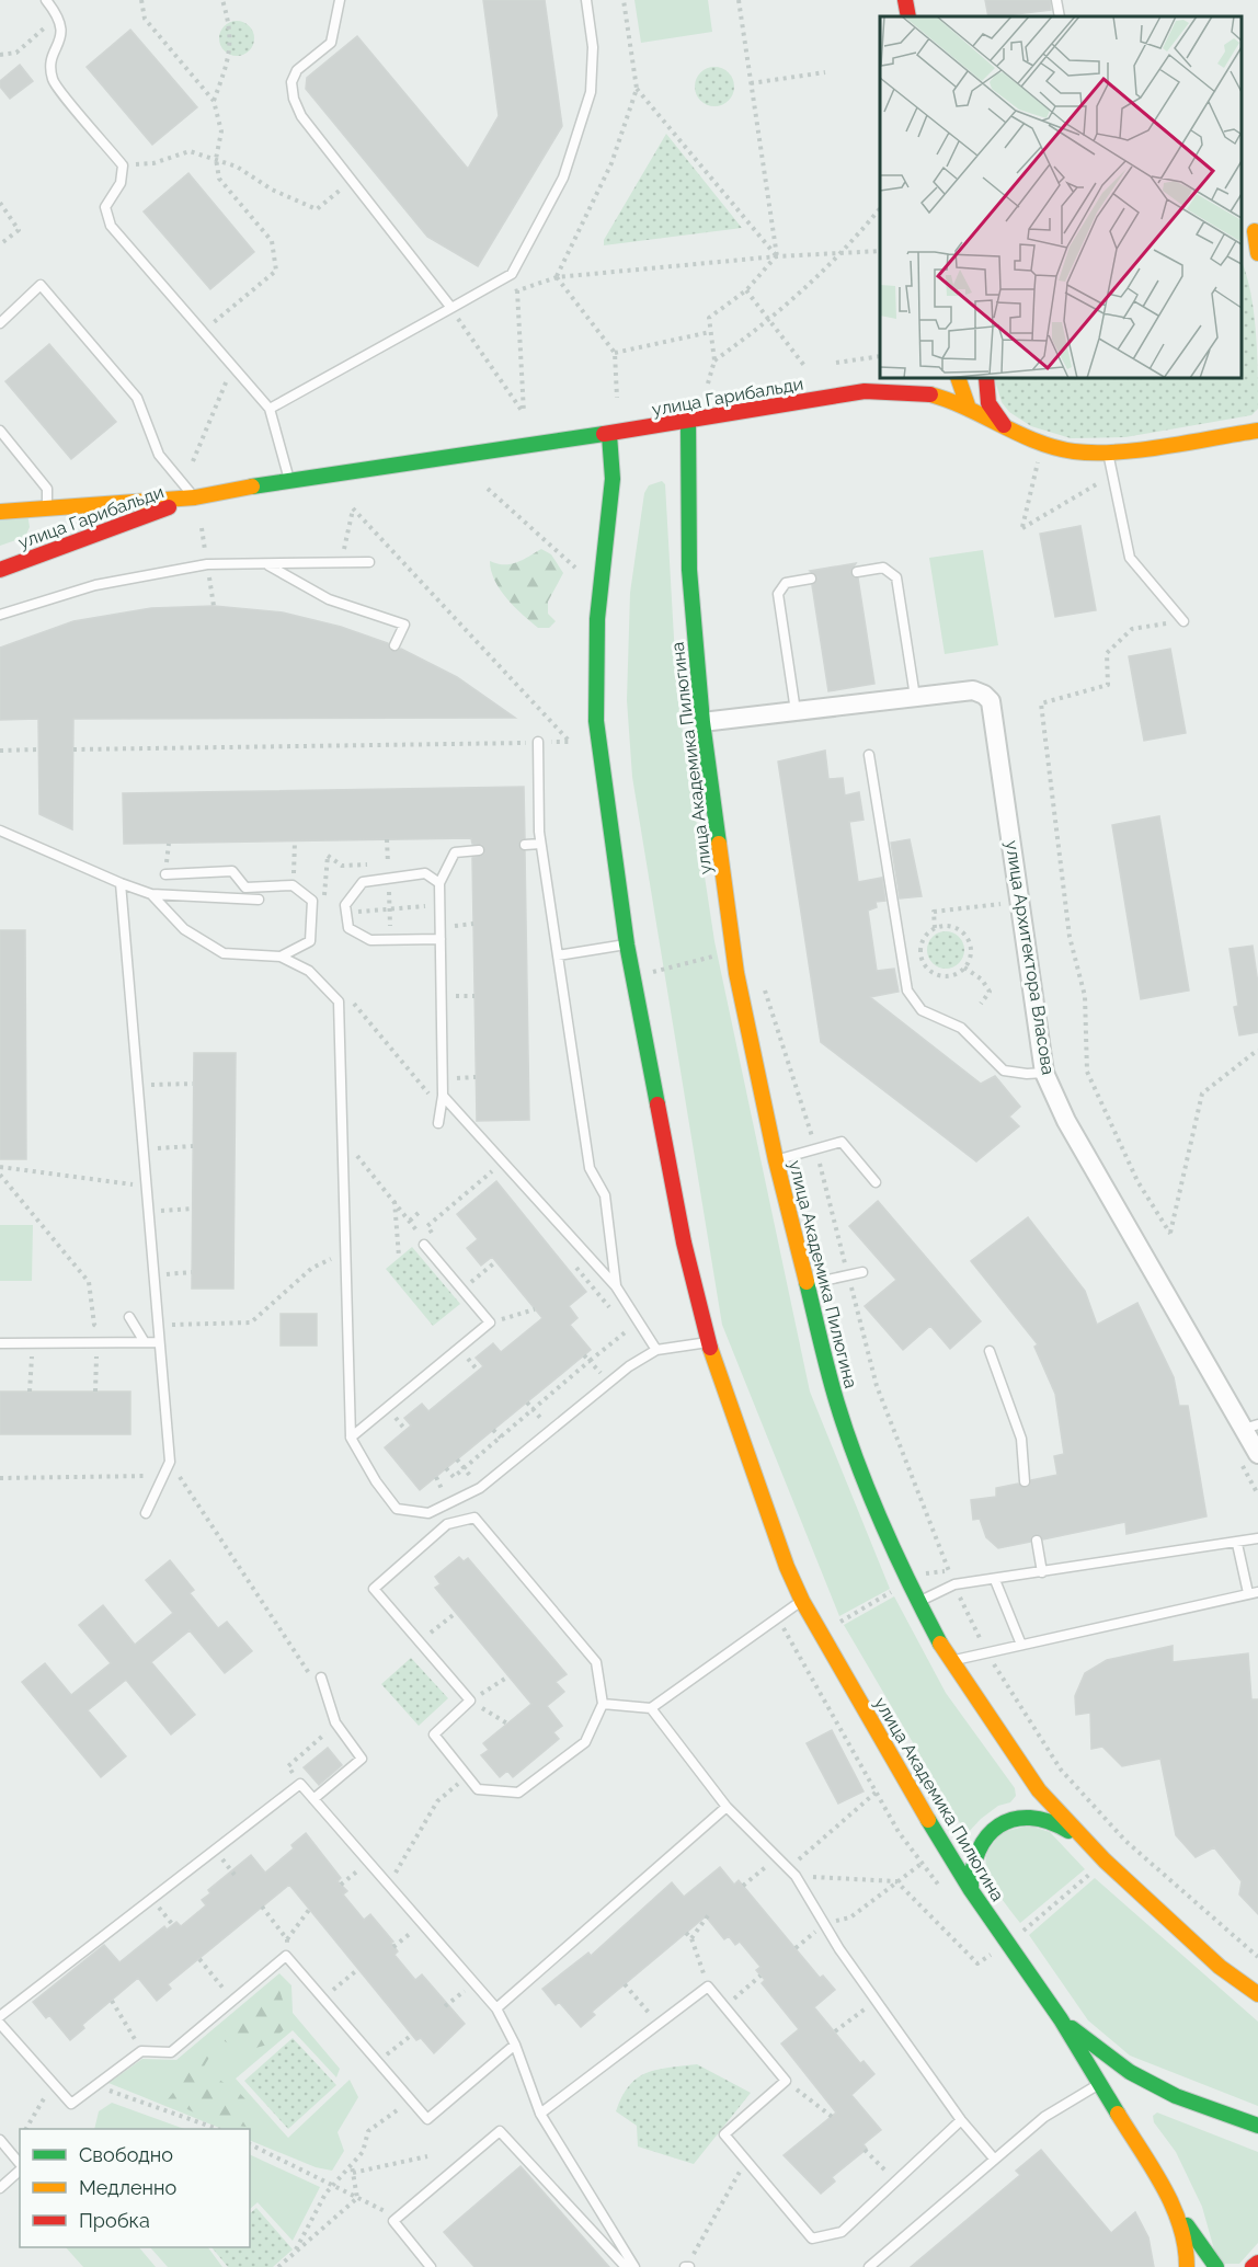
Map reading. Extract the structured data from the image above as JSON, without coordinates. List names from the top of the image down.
{
  "streets": {
    "street": ["улица Гарибальди", "улица Академика Пилюгина", "улица Архитектора Власова"]
  },
  "crossings": [
    ["улица Гарибальди", "улица Академика Пилюгина"],
    ["улица Академика Пилюгина", "улица Архитектора Власова"]
  ],
  "legend": ["Свободно", "Медленно", "Пробка"]
}
